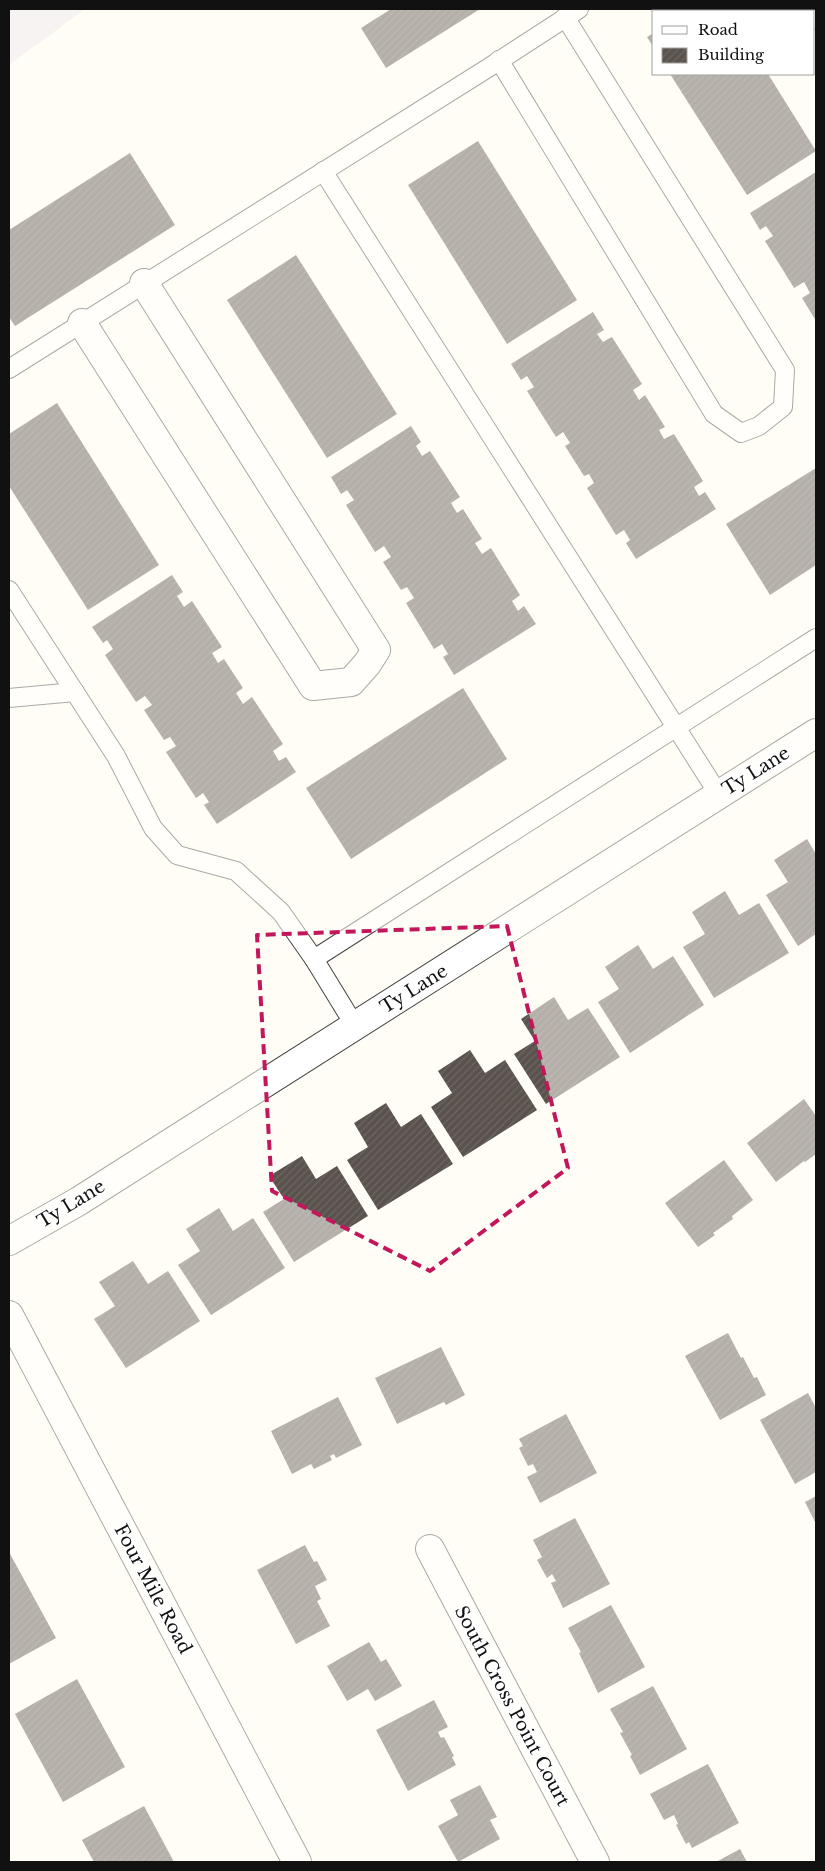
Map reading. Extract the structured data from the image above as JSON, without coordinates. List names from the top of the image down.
{
  "streets": {
    "street": ["Ty Lane", "Four Mile Road", "South Cross Point Court"]
  },
  "legend": ["Road", "Building"]
}
